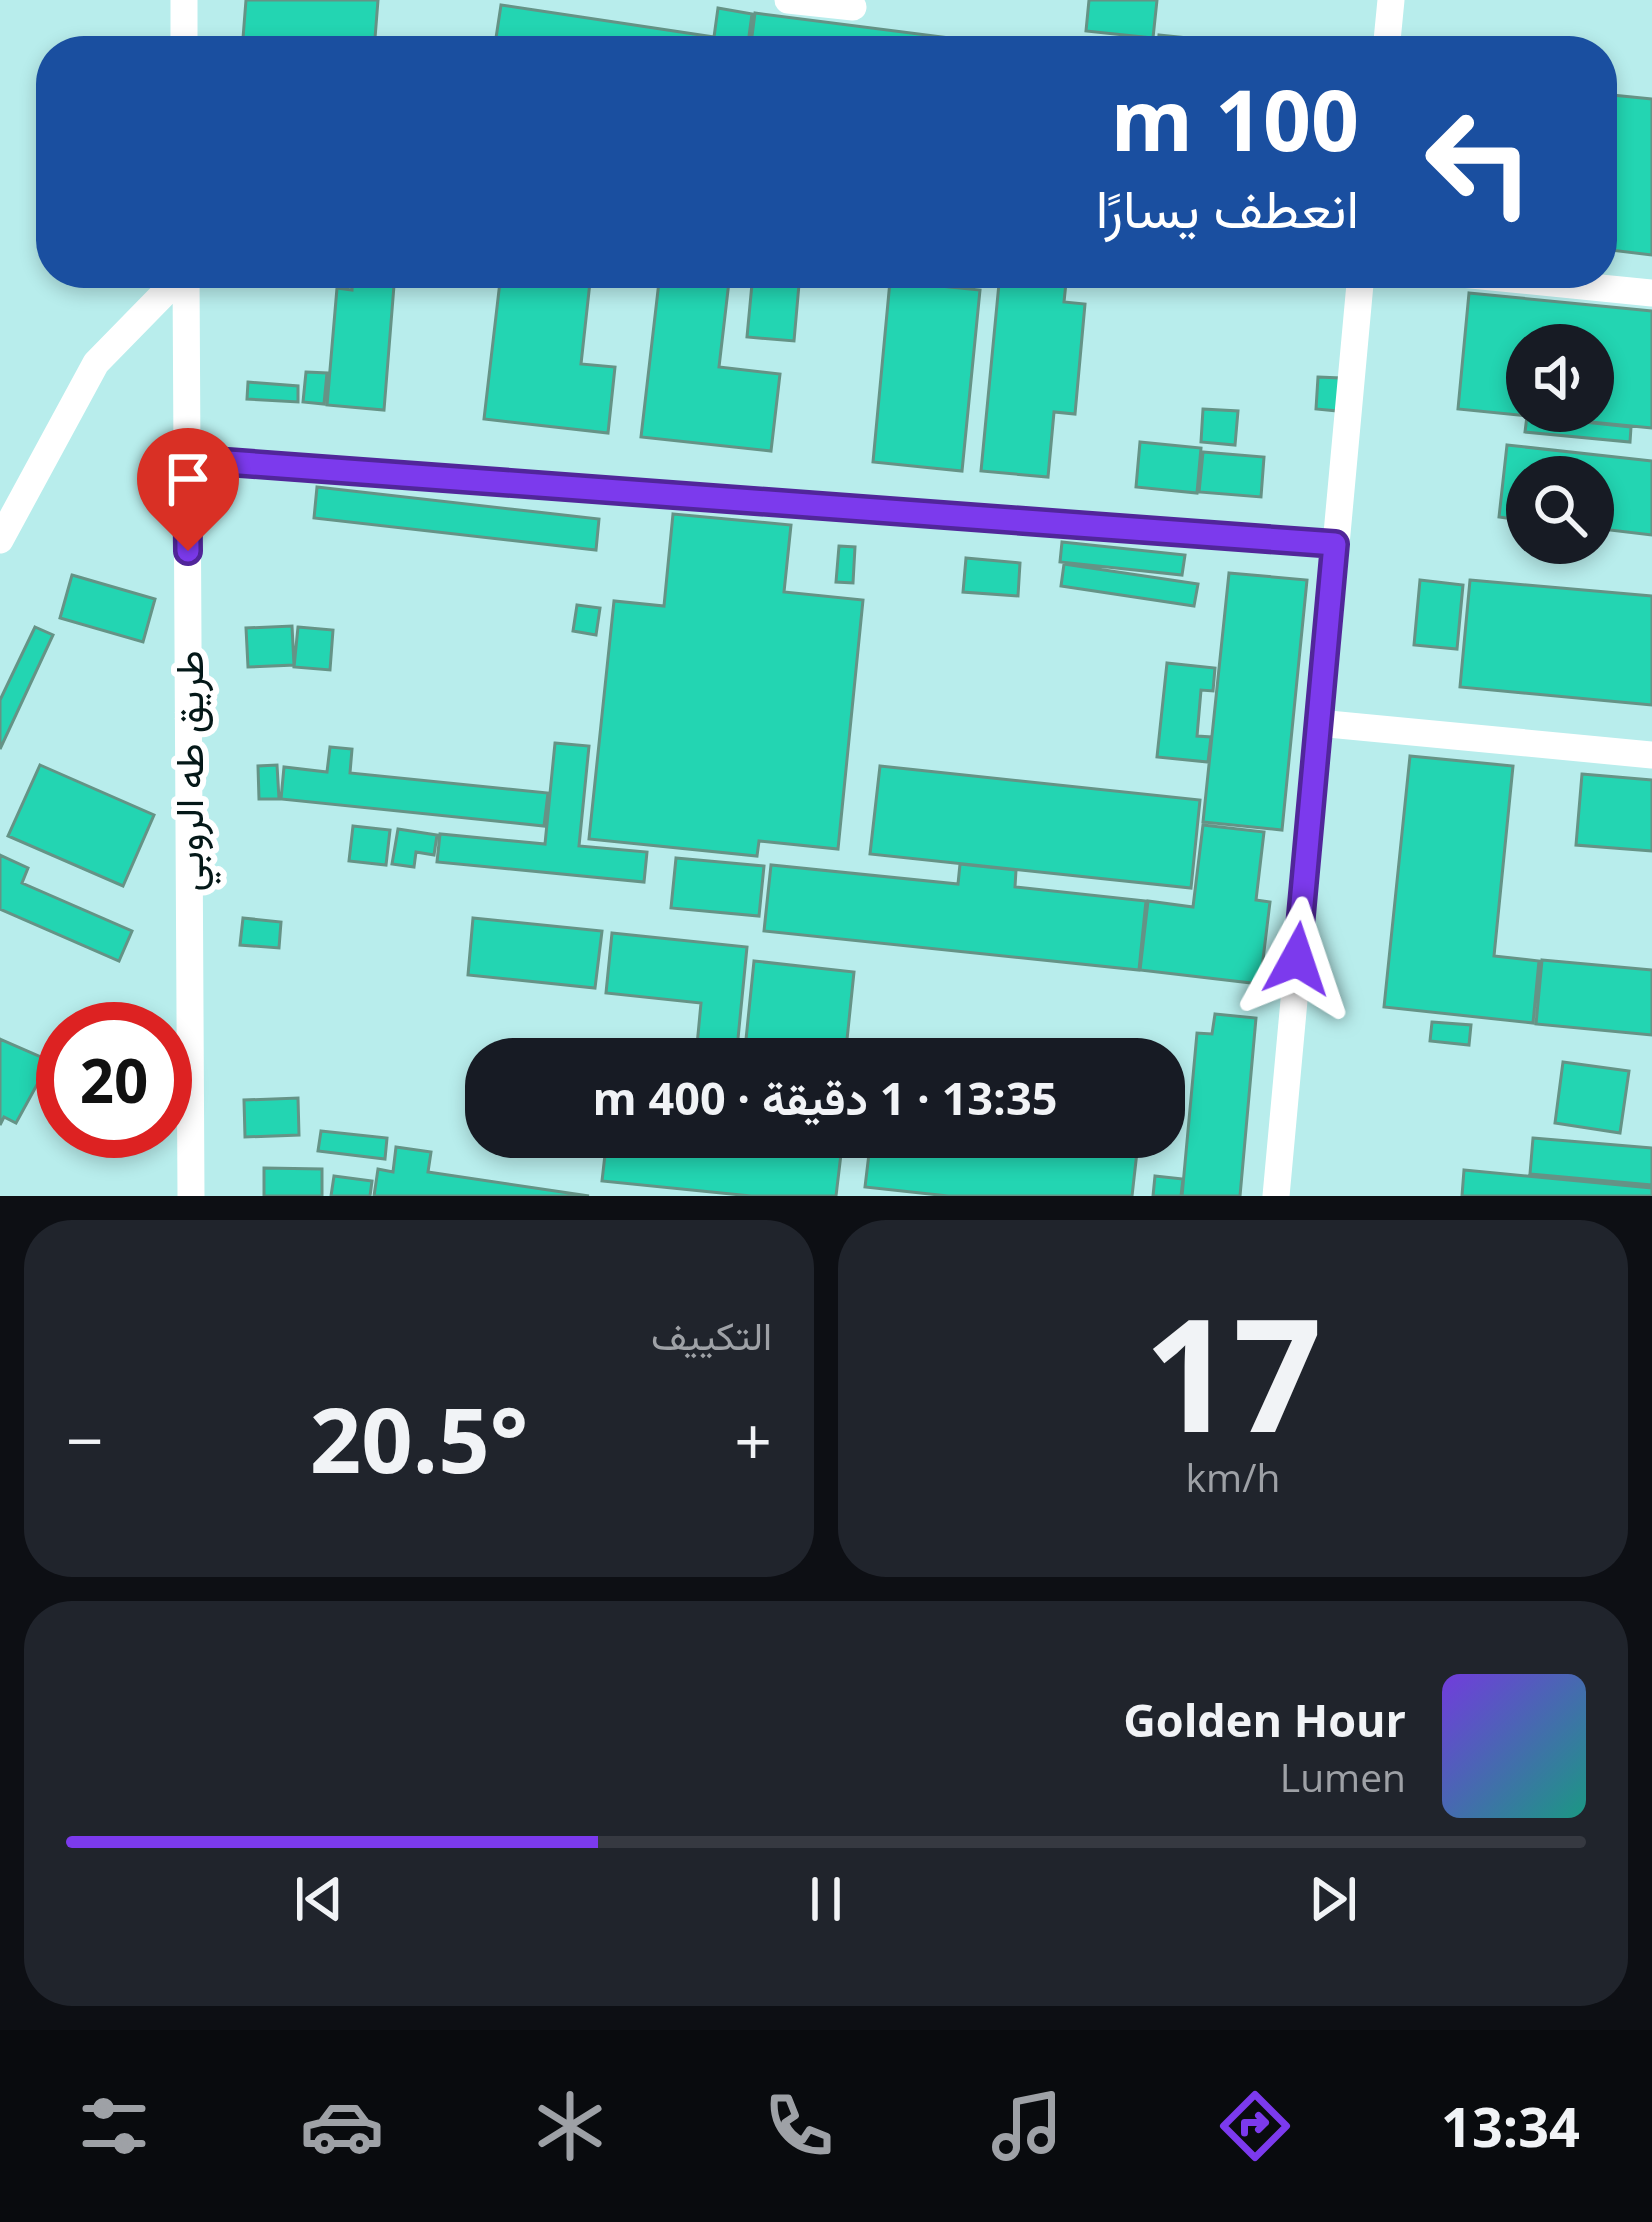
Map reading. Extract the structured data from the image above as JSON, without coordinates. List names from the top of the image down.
{
  "streets": {
    "street": ["طريق طه الروبي"]
  },
  "page": {
    "turn": ["100 m", "انعطف يسارًا"],
    "limit": "20",
    "trip": "13:35 · 1 دقيقة · 400 m",
    "tile": [
      ["17", "km/h"],
      "التكييف"
    ],
    "heat": ["−", "20.5°", "+"],
    "song": ["Golden Hour", "Lumen"],
    "tabs": "13:34"
  }
}
